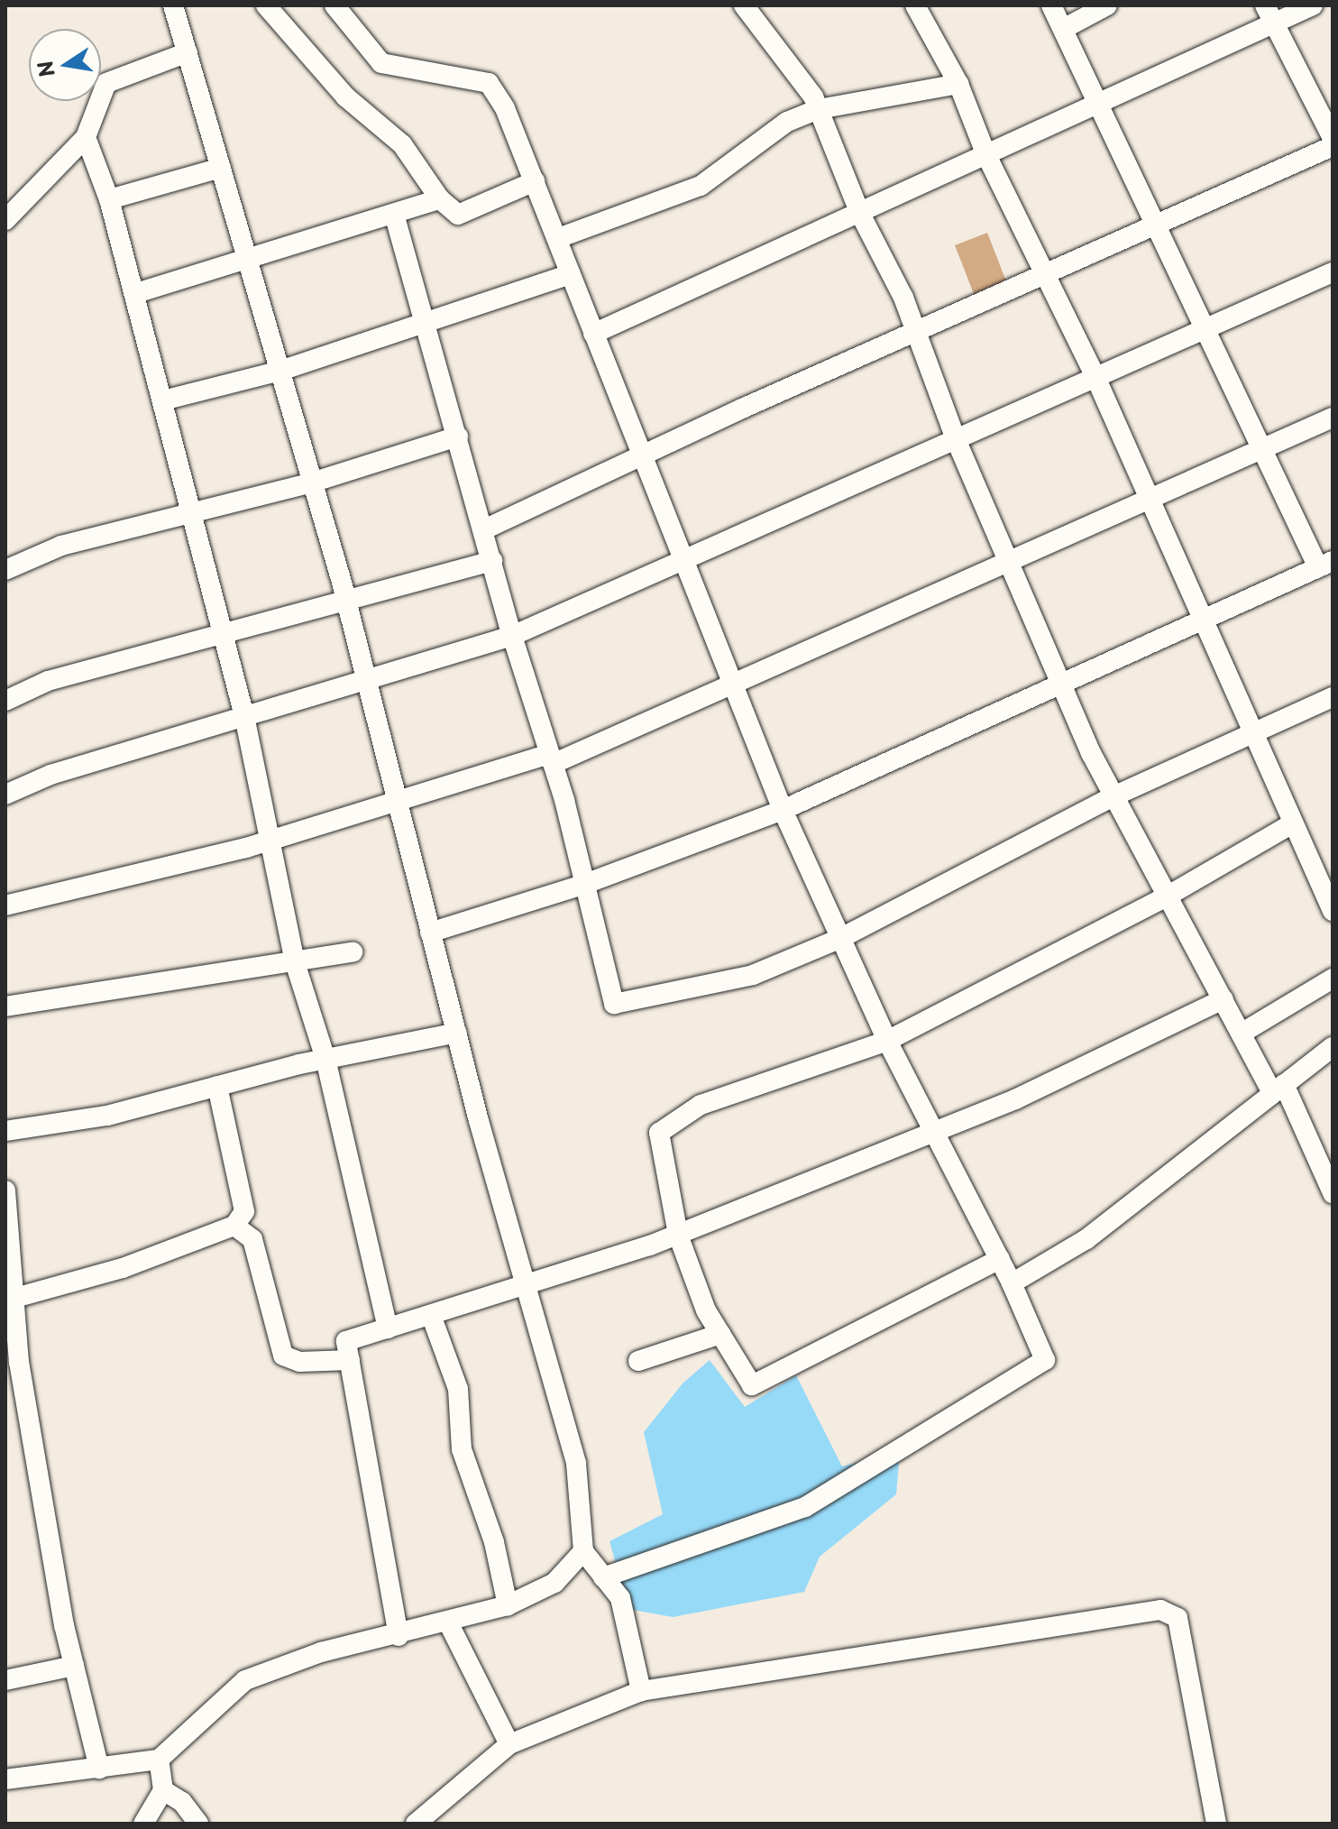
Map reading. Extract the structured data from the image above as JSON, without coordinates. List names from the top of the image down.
{
  "north": "left"
}
